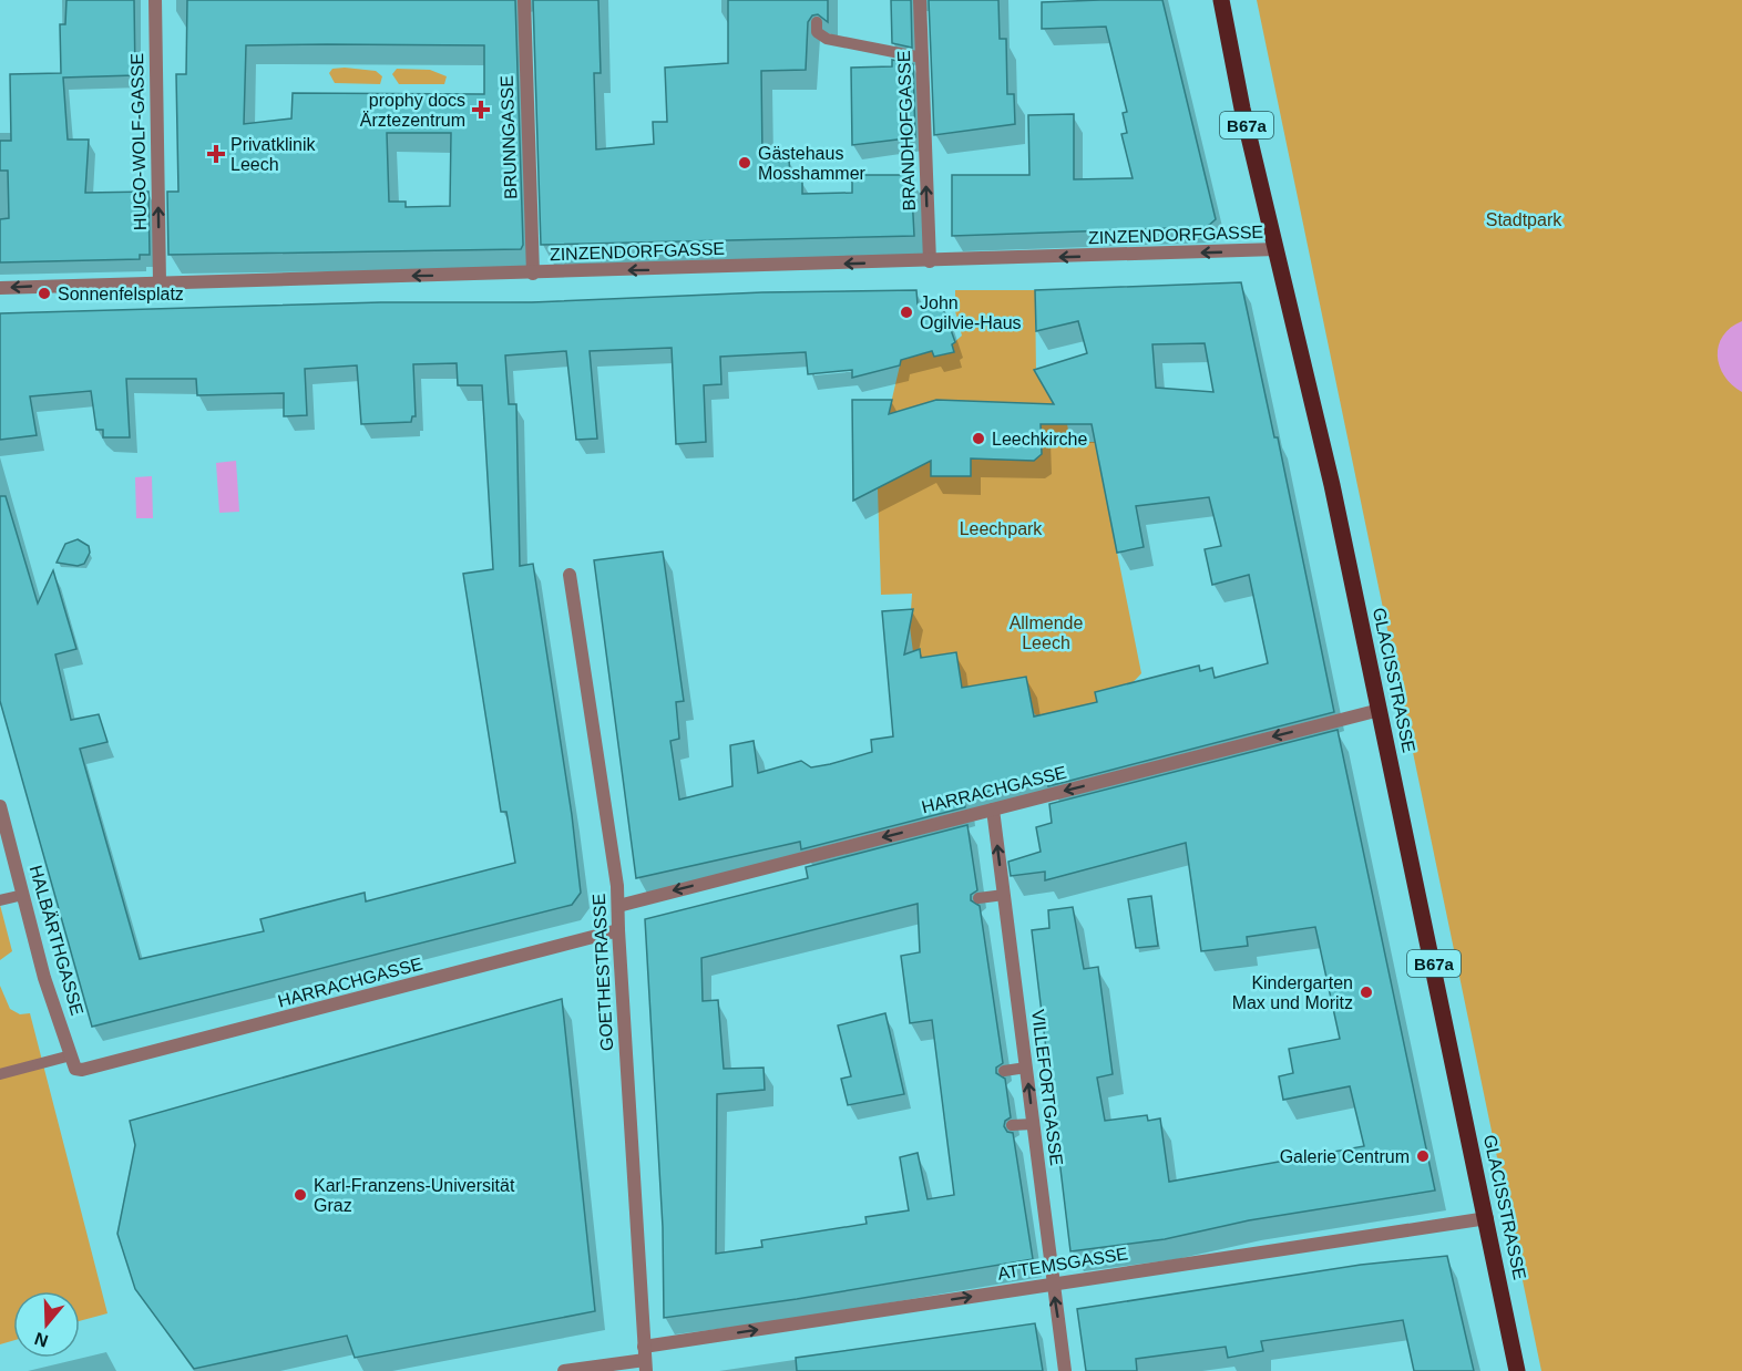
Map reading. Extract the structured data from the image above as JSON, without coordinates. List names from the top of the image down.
{
  "streets": {
    "main road": ["B67a", "GLACISSTRASSE"],
    "street": [
      "BRANDHOFGASSE",
      "BRUNNGASSE",
      "HUGO-WOLF-GASSE",
      "ZINZENDORFGASSE",
      "HARRACHGASSE",
      "HALBÄRTHGASSE",
      "GOETHESTRASSE",
      "VILLEFORTGASSE",
      "ATTEMSGASSE"
    ]
  },
  "crossings": [
    ["BRANDHOFGASSE", "ZINZENDORFGASSE"],
    ["BRUNNGASSE", "ZINZENDORFGASSE"],
    ["HUGO-WOLF-GASSE", "ZINZENDORFGASSE"],
    ["ZINZENDORFGASSE", "GLACISSTRASSE"],
    ["GLACISSTRASSE", "HARRACHGASSE"],
    ["GLACISSTRASSE", "ATTEMSGASSE"],
    ["HARRACHGASSE", "HALBÄRTHGASSE"],
    ["HARRACHGASSE", "GOETHESTRASSE"],
    ["HARRACHGASSE", "VILLEFORTGASSE"],
    ["GOETHESTRASSE", "ATTEMSGASSE"],
    ["VILLEFORTGASSE", "ATTEMSGASSE"]
  ],
  "one_way": [
    "BRANDHOFGASSE",
    "HUGO-WOLF-GASSE",
    "ZINZENDORFGASSE",
    "HARRACHGASSE",
    "VILLEFORTGASSE",
    "ATTEMSGASSE"
  ],
  "parks": ["Stadtpark", "Leechpark", "Allmende Leech"],
  "places": {
    "health": ["prophy docs Ärztezentrum", "Privatklinik Leech"],
    "other": [
      "Gästehaus Mosshammer",
      "Sonnenfelsplatz",
      "John Ogilvie-Haus",
      "Leechkirche",
      "Kindergarten Max und Moritz",
      "Galerie Centrum",
      "Karl-Franzens-Universität Graz"
    ]
  },
  "north": "bottom"
}
